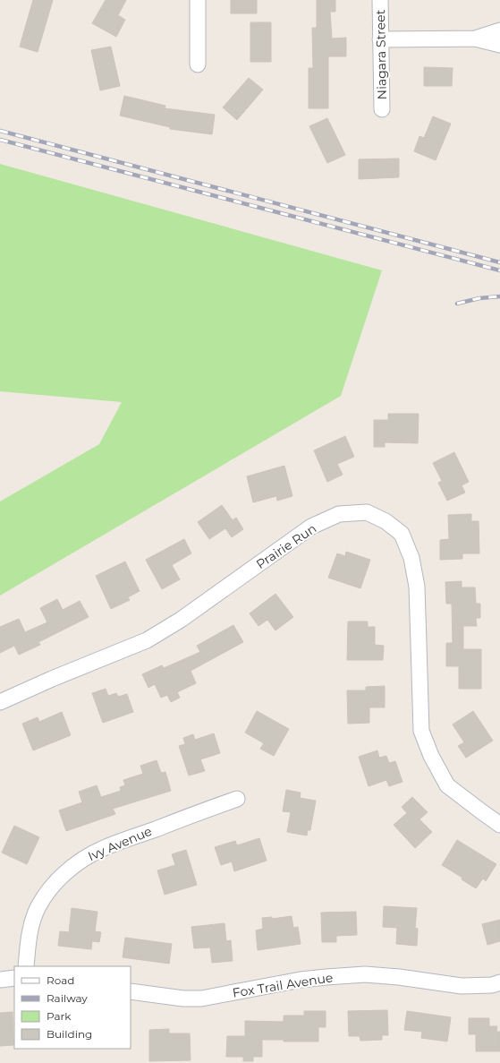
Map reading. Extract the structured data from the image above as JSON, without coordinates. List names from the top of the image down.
{
  "streets": {
    "street": [
      "Niagara Street",
      "Prairie Run",
      "Ivy Avenue",
      "Fox Trail Avenue"
    ]
  },
  "legend": [
    "Road",
    "Railway",
    "Park",
    "Building"
  ]
}
